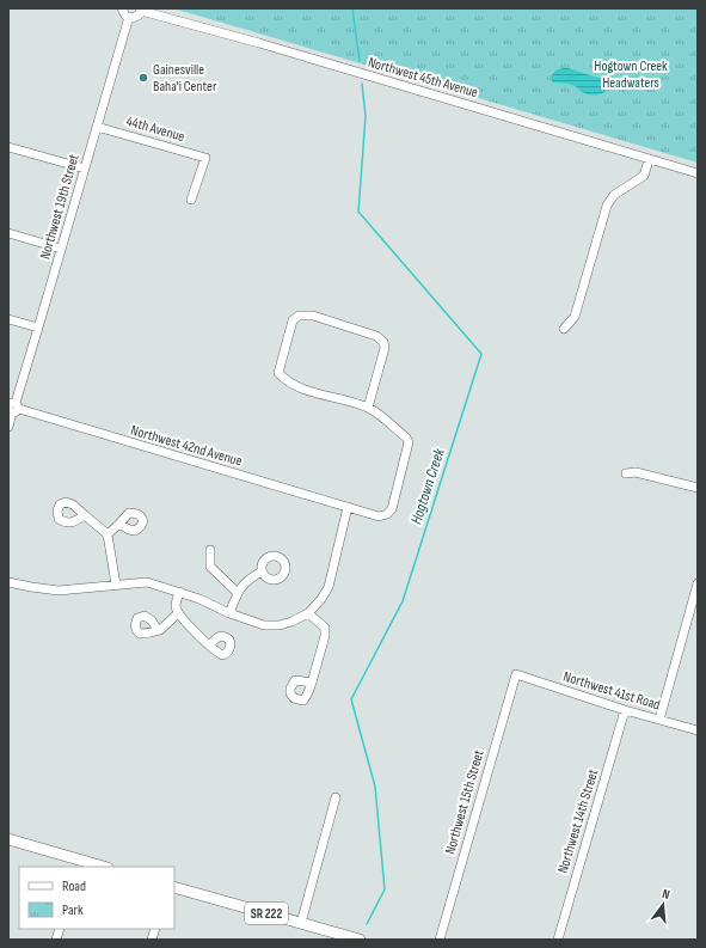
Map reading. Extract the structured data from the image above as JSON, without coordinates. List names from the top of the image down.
{
  "streets": {
    "main road": ["SR 222"],
    "street": [
      "Northwest 45th Avenue",
      "44th Avenue",
      "Northwest 19th Street",
      "Northwest 42nd Avenue",
      "Northwest 41st Road",
      "Northwest 15th Street",
      "Northwest 14th Street"
    ]
  },
  "crossings": [
    ["44th Avenue", "Northwest 19th Street"],
    ["Northwest 19th Street", "Northwest 42nd Avenue"],
    ["Northwest 41st Road", "Northwest 15th Street"],
    ["Northwest 41st Road", "Northwest 14th Street"]
  ],
  "water": ["Hogtown Creek"],
  "parks": ["Hogtown Creek Headwaters"],
  "places": ["Gainesville Baha'i Center"],
  "legend": ["Road", "Park"],
  "north": "top"
}
